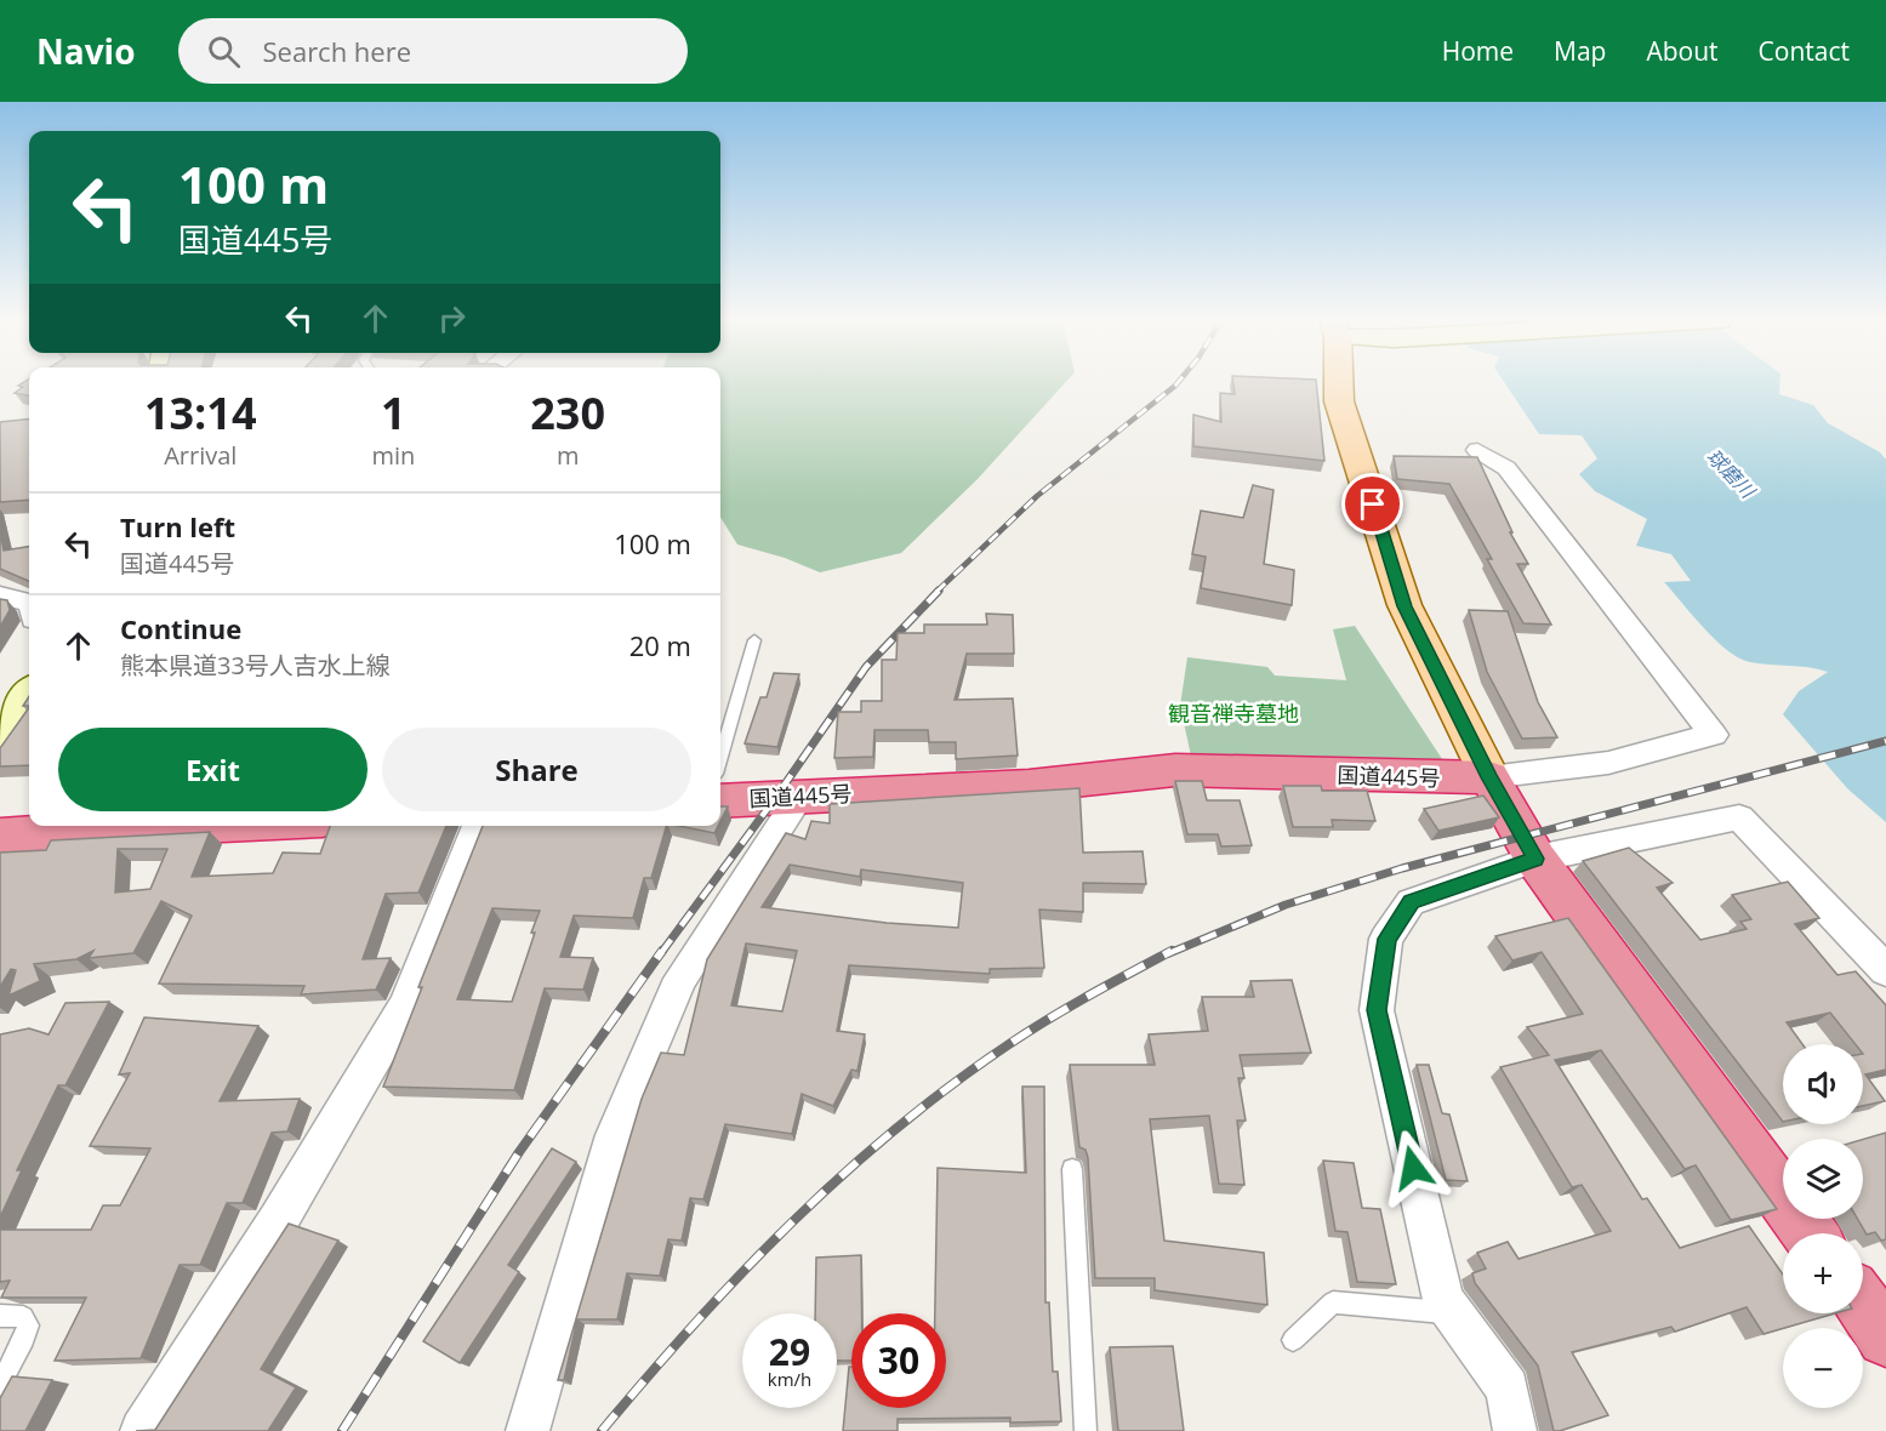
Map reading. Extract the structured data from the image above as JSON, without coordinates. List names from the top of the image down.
{
  "streets": {
    "highway": ["国道445号"]
  },
  "water": ["球磨川"],
  "parks": ["観音禅寺墓地"],
  "page": {
    "header": "Navio",
    "search": "Search here",
    "nav": [
      "Home",
      "Map",
      "About",
      "Contact"
    ],
    "turn": ["100 m", "国道445号"],
    "eta": [
      "13:14",
      "Arrival",
      "1",
      "min",
      "230",
      "m"
    ],
    "list": [
      {
        "name": "Turn left",
        "note": "国道445号",
        "value": "100 m"
      },
      {
        "name": "Continue",
        "note": "熊本県道33号人吉水上線",
        "value": "20 m"
      }
    ],
    "buttons": ["Exit", "Share"],
    "map_buttons": ["+", "−"],
    "speed": "29 km/h",
    "limit": "30"
  }
}
